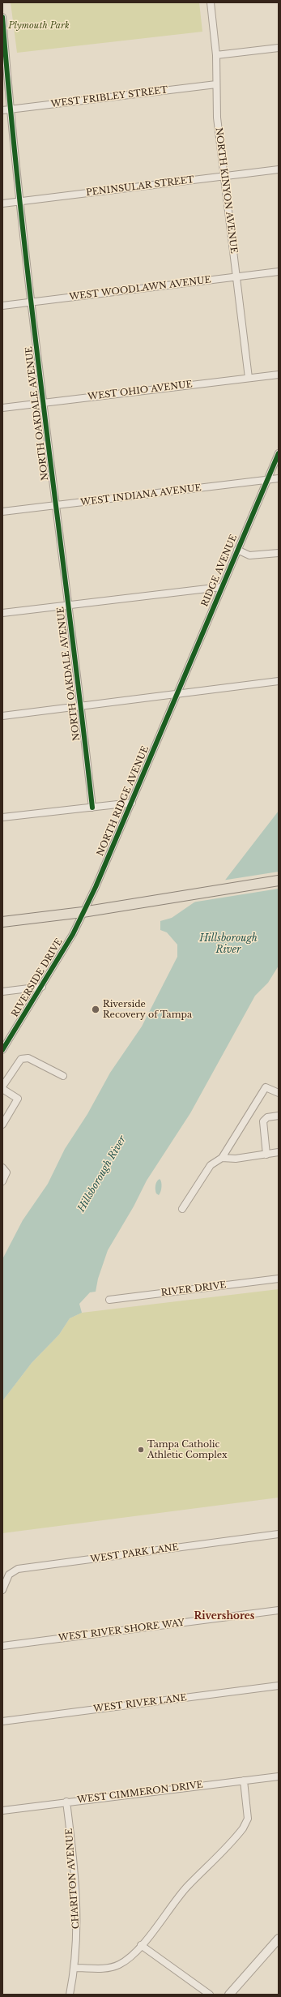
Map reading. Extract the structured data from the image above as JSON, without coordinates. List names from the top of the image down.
{
  "streets": {
    "street": [
      "WEST FRIBLEY STREET",
      "PENINSULAR STREET",
      "NORTH KINYON AVENUE",
      "WEST WOODLAWN AVENUE",
      "WEST OHIO AVENUE",
      "NORTH OAKDALE AVENUE",
      "WEST INDIANA AVENUE",
      "RIDGE AVENUE",
      "NORTH RIDGE AVENUE",
      "RIVERSIDE DRIVE",
      "RIVER DRIVE",
      "WEST PARK LANE",
      "WEST RIVER SHORE WAY",
      "WEST RIVER LANE",
      "WEST CIMMERON DRIVE",
      "CHARITON AVENUE"
    ]
  },
  "crossings": [
    ["WEST FRIBLEY STREET", "NORTH KINYON AVENUE"],
    ["WEST FRIBLEY STREET", "NORTH OAKDALE AVENUE"],
    ["PENINSULAR STREET", "NORTH KINYON AVENUE"],
    ["PENINSULAR STREET", "NORTH OAKDALE AVENUE"],
    ["NORTH KINYON AVENUE", "WEST WOODLAWN AVENUE"],
    ["NORTH KINYON AVENUE", "WEST OHIO AVENUE"],
    ["WEST WOODLAWN AVENUE", "NORTH OAKDALE AVENUE"],
    ["WEST OHIO AVENUE", "NORTH OAKDALE AVENUE"],
    ["NORTH OAKDALE AVENUE", "WEST INDIANA AVENUE"],
    ["WEST INDIANA AVENUE", "RIDGE AVENUE"],
    ["RIDGE AVENUE", "NORTH RIDGE AVENUE"],
    ["NORTH RIDGE AVENUE", "RIVERSIDE DRIVE"],
    ["WEST CIMMERON DRIVE", "CHARITON AVENUE"]
  ],
  "districts": ["Rivershores"],
  "water": ["Hillsborough River"],
  "parks": ["Plymouth Park"],
  "places": ["Riverside Recovery of Tampa", "Tampa Catholic Athletic Complex"]
}
